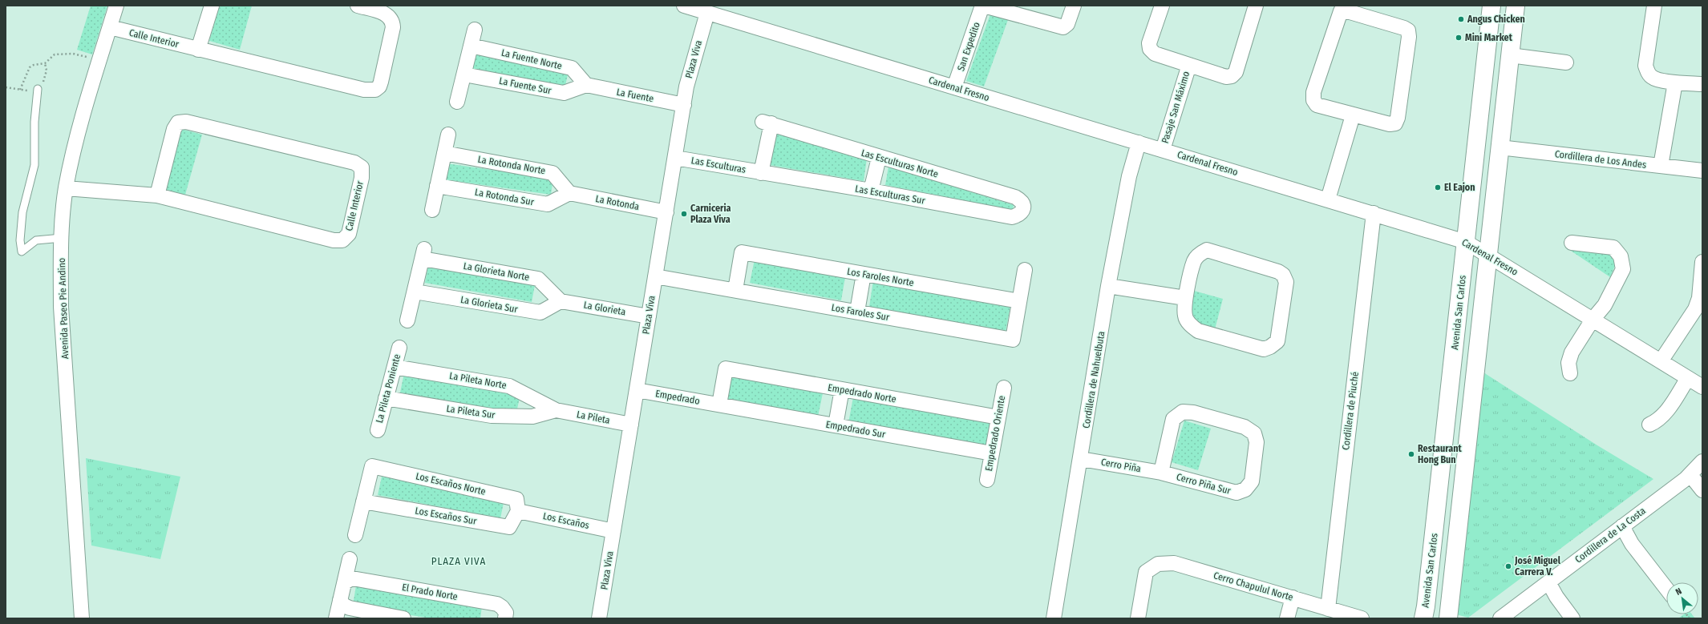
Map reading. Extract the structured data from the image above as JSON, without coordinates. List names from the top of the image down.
{
  "streets": {
    "main road": ["Avenida San Carlos"],
    "street": [
      "Calle Interior",
      "San Expedito",
      "La Fuente Norte",
      "Plaza Viva",
      "La Fuente Sur",
      "Cardenal Fresno",
      "La Fuente",
      "Pasaje San Máximo",
      "Cordillera de Los Andes",
      "Las Esculturas Norte",
      "La Rotonda Norte",
      "Las Esculturas",
      "Las Esculturas Sur",
      "La Rotonda Sur",
      "La Rotonda",
      "La Glorieta Norte",
      "Los Faroles Norte",
      "La Glorieta Sur",
      "Avenida Paseo Pie Andino",
      "La Glorieta",
      "Los Faroles Sur",
      "Cordillera de Nahuelbuta",
      "La Pileta Norte",
      "La Pileta Poniente",
      "Empedrado Norte",
      "Empedrado",
      "Cordillera de Piuché",
      "La Pileta Sur",
      "La Pileta",
      "Empedrado Sur",
      "Empedrado Oriente",
      "Cerro Piña",
      "Los Escaños Norte",
      "Cerro Piña Sur",
      "Los Escaños Sur",
      "Los Escaños",
      "Cordillera de La Costa",
      "Cerro Chapulul Norte",
      "El Prado Norte"
    ]
  },
  "crossings": [
    ["Calle Interior", "Avenida Paseo Pie Andino"],
    ["San Expedito", "Cardenal Fresno"],
    ["La Fuente Norte", "La Fuente Sur"],
    ["La Fuente Norte", "La Fuente"],
    ["Plaza Viva", "Cardenal Fresno"],
    ["Plaza Viva", "La Fuente"],
    ["Plaza Viva", "Las Esculturas"],
    ["Plaza Viva", "La Rotonda"],
    ["Plaza Viva", "La Glorieta"],
    ["Plaza Viva", "Los Faroles Sur"],
    ["Plaza Viva", "Empedrado"],
    ["Plaza Viva", "La Pileta"],
    ["Plaza Viva", "Los Escaños"],
    ["La Fuente Sur", "La Fuente"],
    ["Cardenal Fresno", "Pasaje San Máximo"],
    ["Cardenal Fresno", "Avenida San Carlos"],
    ["Cardenal Fresno", "Cordillera de Nahuelbuta"],
    ["Cardenal Fresno", "Cordillera de Piuché"],
    ["Las Esculturas Norte", "Las Esculturas"],
    ["Las Esculturas Norte", "Las Esculturas Sur"],
    ["La Rotonda Norte", "La Rotonda Sur"],
    ["La Rotonda Norte", "La Rotonda"],
    ["Las Esculturas", "Las Esculturas Sur"],
    ["La Rotonda Sur", "La Rotonda"],
    ["La Glorieta Norte", "La Glorieta Sur"],
    ["La Glorieta Norte", "La Glorieta"],
    ["Los Faroles Norte", "Los Faroles Sur"],
    ["La Glorieta Sur", "La Glorieta"],
    ["Cordillera de Nahuelbuta", "Cerro Piña"],
    ["La Pileta Norte", "La Pileta Poniente"],
    ["La Pileta Norte", "La Pileta Sur"],
    ["La Pileta Norte", "La Pileta"],
    ["La Pileta Poniente", "La Pileta Sur"],
    ["Empedrado Norte", "Empedrado"],
    ["Empedrado Norte", "Empedrado Sur"],
    ["Empedrado Norte", "Empedrado Oriente"],
    ["Empedrado", "Empedrado Sur"],
    ["Cordillera de Piuché", "Cerro Chapulul Norte"],
    ["La Pileta Sur", "La Pileta"],
    ["Empedrado Sur", "Empedrado Oriente"],
    ["Cerro Piña", "Cerro Piña Sur"],
    ["Los Escaños Norte", "Los Escaños Sur"],
    ["Los Escaños Norte", "Los Escaños"],
    ["Los Escaños Sur", "Los Escaños"]
  ],
  "districts": ["PLAZA VIVA"],
  "places": [
    "Angus Chicken",
    "Mini Market",
    "El Eajon",
    "Carniceria Plaza Viva",
    "Restaurant Hong Bun",
    "José Miguel Carrera V."
  ],
  "north": "top left"
}
